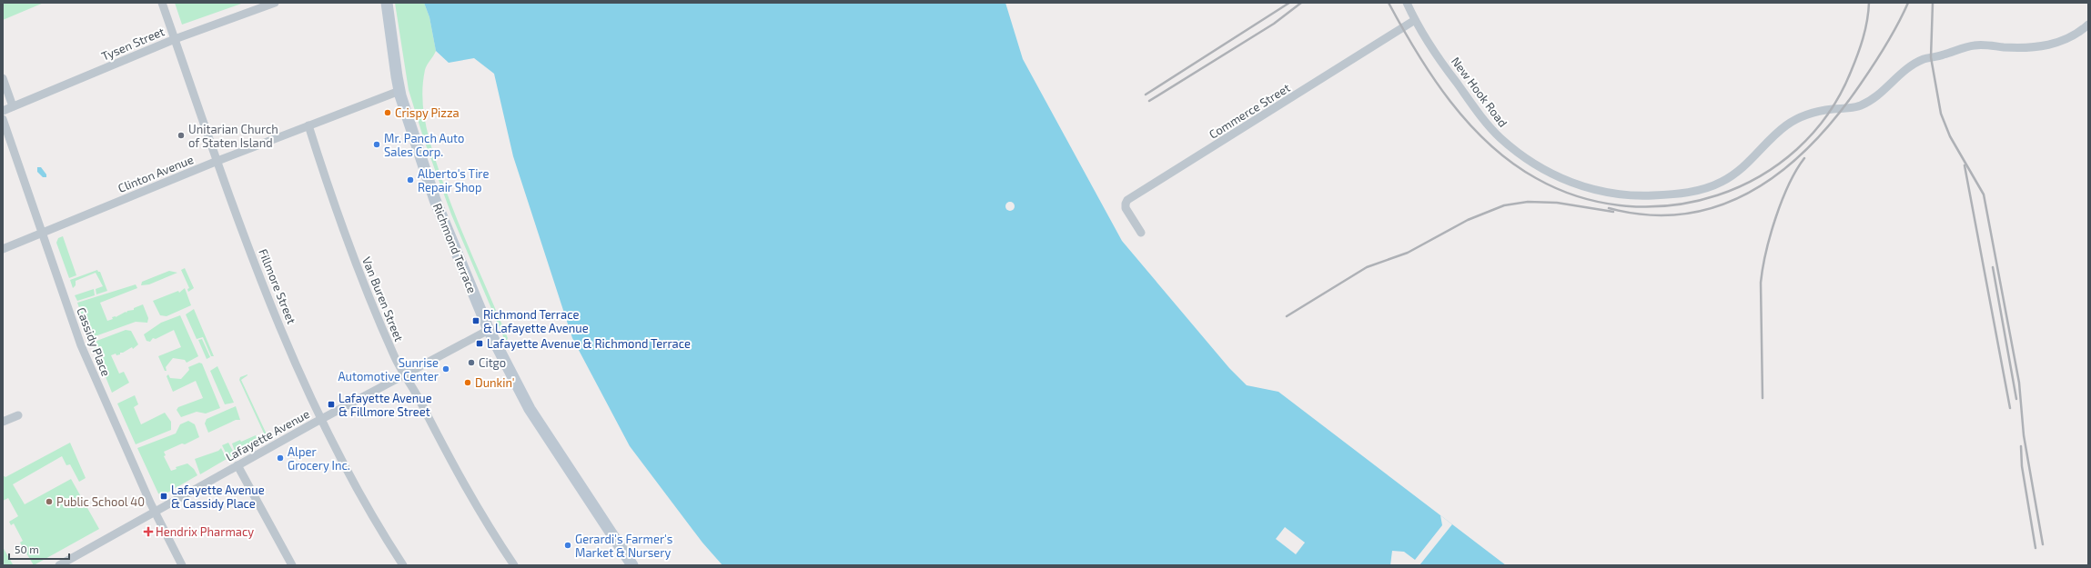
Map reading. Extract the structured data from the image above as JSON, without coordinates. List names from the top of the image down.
{
  "streets": {
    "main road": ["Richmond Terrace"],
    "street": [
      "Tysen Street",
      "New Hook Road",
      "Commerce Street",
      "Clinton Avenue",
      "Fillmore Street",
      "Van Buren Street",
      "Cassidy Place",
      "Lafayette Avenue"
    ]
  },
  "crossings": [
    ["Tysen Street", "Fillmore Street"],
    ["New Hook Road", "Commerce Street"],
    ["Clinton Avenue", "Richmond Terrace"],
    ["Clinton Avenue", "Fillmore Street"],
    ["Clinton Avenue", "Van Buren Street"],
    ["Clinton Avenue", "Cassidy Place"],
    ["Richmond Terrace", "Lafayette Avenue"],
    ["Fillmore Street", "Lafayette Avenue"],
    ["Van Buren Street", "Lafayette Avenue"],
    ["Cassidy Place", "Lafayette Avenue"]
  ],
  "places": {
    "other": [
      "Crispy Pizza",
      "Unitarian Church of Staten Island",
      "Mr. Panch Auto Sales Corp.",
      "Alberto's Tire Repair Shop",
      "Citgo",
      "Sunrise Automotive Center",
      "Dunkin'",
      "Alper Grocery Inc.",
      "Public School 40",
      "Gerardi's Farmer's Market & Nursery"
    ],
    "transit": [
      "Richmond Terrace & Lafayette Avenue",
      "Lafayette Avenue & Richmond Terrace",
      "Lafayette Avenue & Fillmore Street",
      "Lafayette Avenue & Cassidy Place"
    ],
    "health": ["Hendrix Pharmacy"]
  },
  "scale_bar": "50 m"
}
